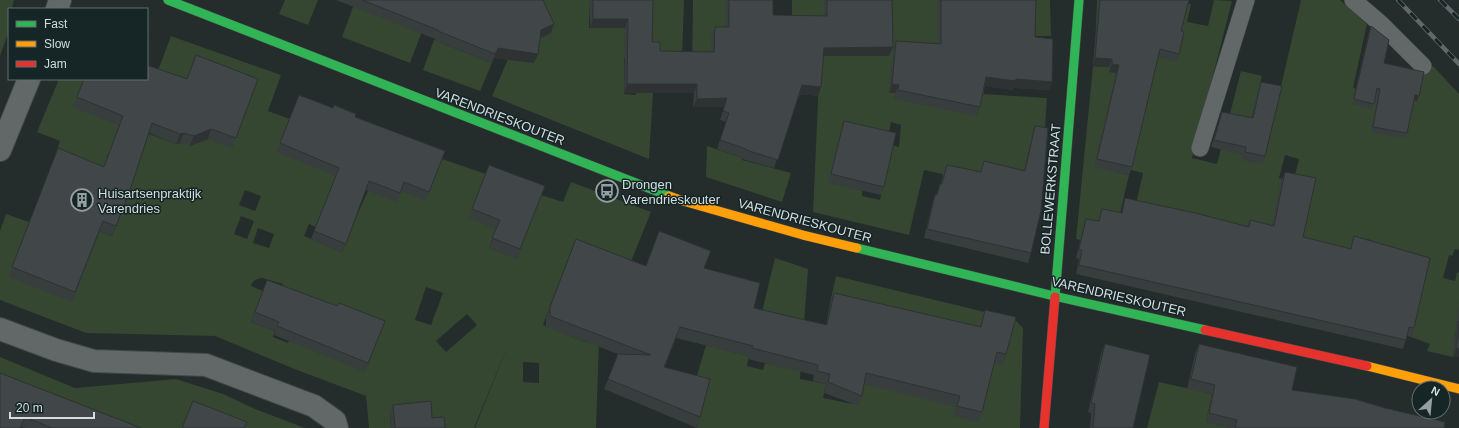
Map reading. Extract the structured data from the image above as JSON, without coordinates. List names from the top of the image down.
{
  "streets": {
    "street": ["VARENDRIESKOUTER", "BOLLEWERKSTRAAT"]
  },
  "crossings": [
    ["VARENDRIESKOUTER", "BOLLEWERKSTRAAT"]
  ],
  "places": {
    "bus stop": ["Drongen Varendrieskouter"],
    "building": ["Huisartsenpraktijk Varendries"]
  },
  "legend": ["Fast", "Slow", "Jam"],
  "scale_bar": "20 m",
  "north": "top right"
}
